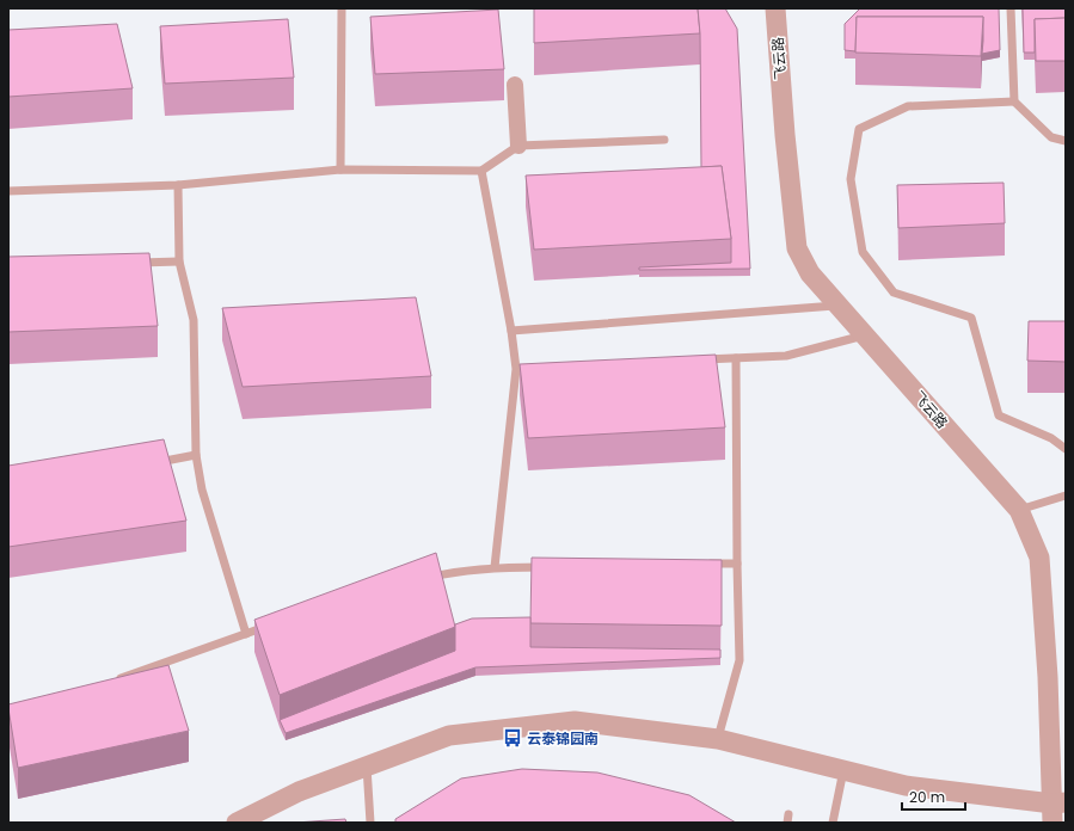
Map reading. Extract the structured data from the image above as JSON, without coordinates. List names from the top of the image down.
{
  "streets": {
    "street": ["飞云路"]
  },
  "places": {
    "bus stop": ["云泰锦园南"]
  },
  "scale_bar": "20 m"
}
